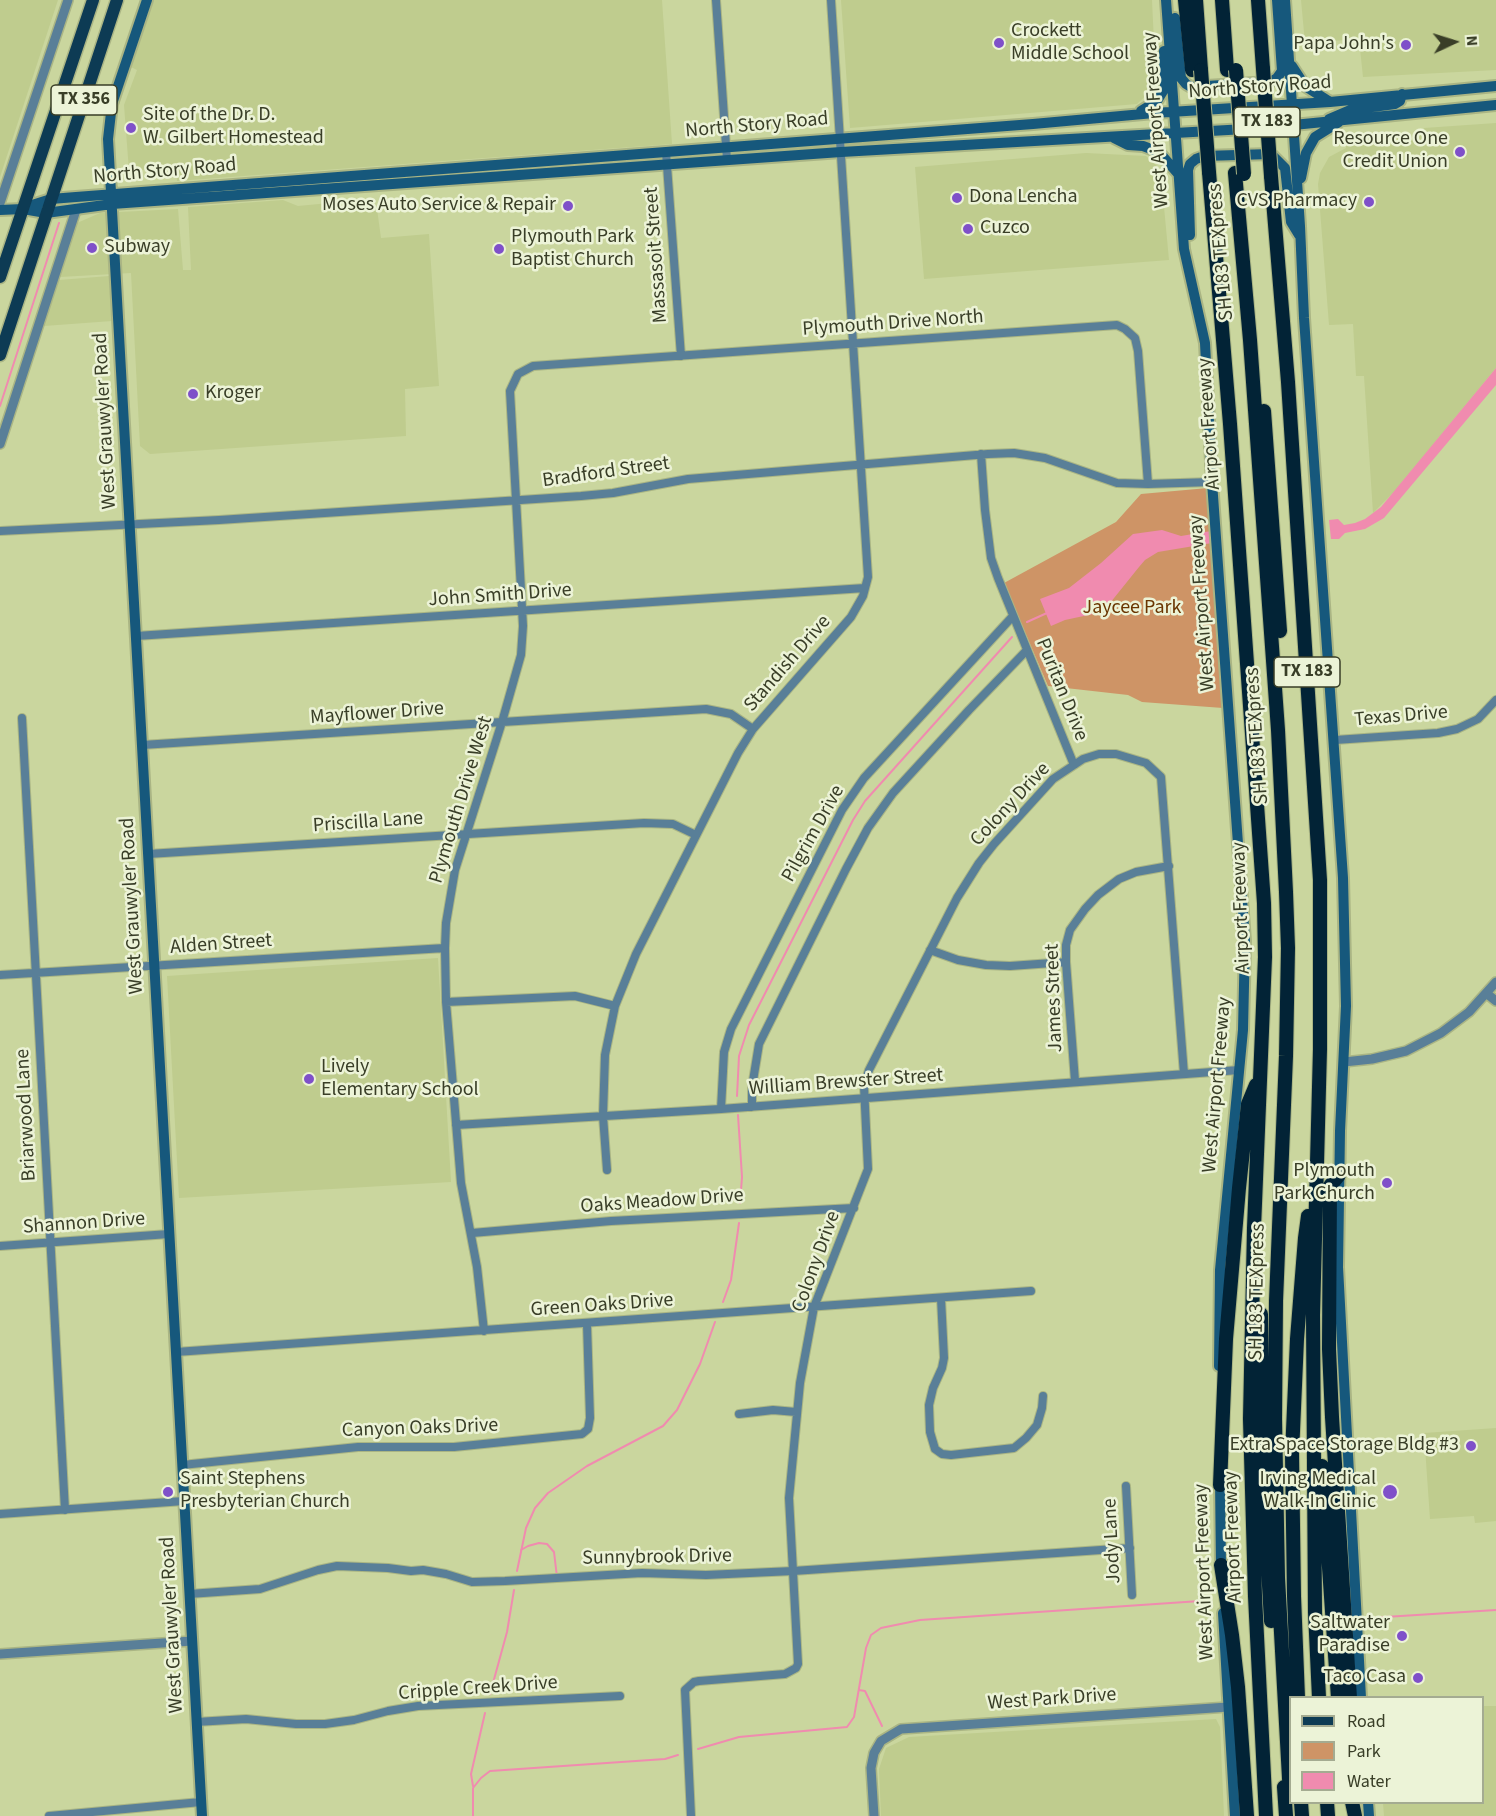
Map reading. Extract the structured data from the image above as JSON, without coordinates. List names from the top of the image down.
{
  "streets": {
    "highway": ["TX 183", "SH 183 TEXpress", "Airport Freeway"],
    "main road": [
      "North Story Road",
      "TX 356",
      "West Airport Freeway",
      "West Grauwyler Road"
    ],
    "street": [
      "Massasoit Street",
      "Plymouth Drive North",
      "Bradford Street",
      "John Smith Drive",
      "Standish Drive",
      "Puritan Drive",
      "Mayflower Drive",
      "Texas Drive",
      "Plymouth Drive West",
      "Colony Drive",
      "Priscilla Lane",
      "Pilgrim Drive",
      "Alden Street",
      "James Street",
      "William Brewster Street",
      "Briarwood Lane",
      "Oaks Meadow Drive",
      "Shannon Drive",
      "Green Oaks Drive",
      "Canyon Oaks Drive",
      "Jody Lane",
      "Sunnybrook Drive",
      "Cripple Creek Drive",
      "West Park Drive"
    ]
  },
  "crossings": [
    ["North Story Road", "TX 356"],
    ["North Story Road", "West Airport Freeway"],
    ["North Story Road", "Massasoit Street"],
    ["North Story Road", "West Grauwyler Road"],
    ["North Story Road", "Standish Drive"],
    ["West Airport Freeway", "Bradford Street"],
    ["West Airport Freeway", "William Brewster Street"],
    ["West Airport Freeway", "West Park Drive"],
    ["Massasoit Street", "Plymouth Drive North"],
    ["Plymouth Drive North", "Bradford Street"],
    ["Plymouth Drive North", "Standish Drive"],
    ["Plymouth Drive North", "Plymouth Drive West"],
    ["West Grauwyler Road", "Bradford Street"],
    ["West Grauwyler Road", "John Smith Drive"],
    ["West Grauwyler Road", "Mayflower Drive"],
    ["West Grauwyler Road", "Priscilla Lane"],
    ["West Grauwyler Road", "Alden Street"],
    ["West Grauwyler Road", "Shannon Drive"],
    ["West Grauwyler Road", "Green Oaks Drive"],
    ["West Grauwyler Road", "Canyon Oaks Drive"],
    ["West Grauwyler Road", "Sunnybrook Drive"],
    ["West Grauwyler Road", "Cripple Creek Drive"],
    ["Bradford Street", "Standish Drive"],
    ["Bradford Street", "Puritan Drive"],
    ["Bradford Street", "Plymouth Drive West"],
    ["John Smith Drive", "Standish Drive"],
    ["John Smith Drive", "Plymouth Drive West"],
    ["Standish Drive", "Mayflower Drive"],
    ["Standish Drive", "Priscilla Lane"],
    ["Standish Drive", "William Brewster Street"],
    ["Puritan Drive", "Colony Drive"],
    ["Puritan Drive", "Pilgrim Drive"],
    ["Puritan Drive", "James Street"],
    ["Puritan Drive", "William Brewster Street"],
    ["Mayflower Drive", "Plymouth Drive West"],
    ["Plymouth Drive West", "Priscilla Lane"],
    ["Plymouth Drive West", "Alden Street"],
    ["Plymouth Drive West", "William Brewster Street"],
    ["Plymouth Drive West", "Oaks Meadow Drive"],
    ["Plymouth Drive West", "Green Oaks Drive"],
    ["Colony Drive", "William Brewster Street"],
    ["Colony Drive", "Oaks Meadow Drive"],
    ["Colony Drive", "Green Oaks Drive"],
    ["Colony Drive", "Sunnybrook Drive"],
    ["Pilgrim Drive", "William Brewster Street"],
    ["Alden Street", "Briarwood Lane"],
    ["James Street", "William Brewster Street"],
    ["Briarwood Lane", "Shannon Drive"],
    ["Green Oaks Drive", "Canyon Oaks Drive"],
    ["Jody Lane", "Sunnybrook Drive"]
  ],
  "parks": ["Jaycee Park"],
  "places": [
    "Crockett Middle School",
    "Papa John's",
    "Site of the Dr. D. W. Gilbert Homestead",
    "Resource One Credit Union",
    "Dona Lencha",
    "CVS Pharmacy",
    "Moses Auto Service & Repair",
    "Cuzco",
    "Subway",
    "Plymouth Park Baptist Church",
    "Kroger",
    "Lively Elementary School",
    "Plymouth Park Church",
    "Extra Space Storage Bldg #3",
    "Saint Stephens Presbyterian Church",
    "Irving Medical Walk-In Clinic",
    "Saltwater Paradise",
    "Taco Casa"
  ],
  "legend": ["Road", "Park", "Water"],
  "north": "right"
}
